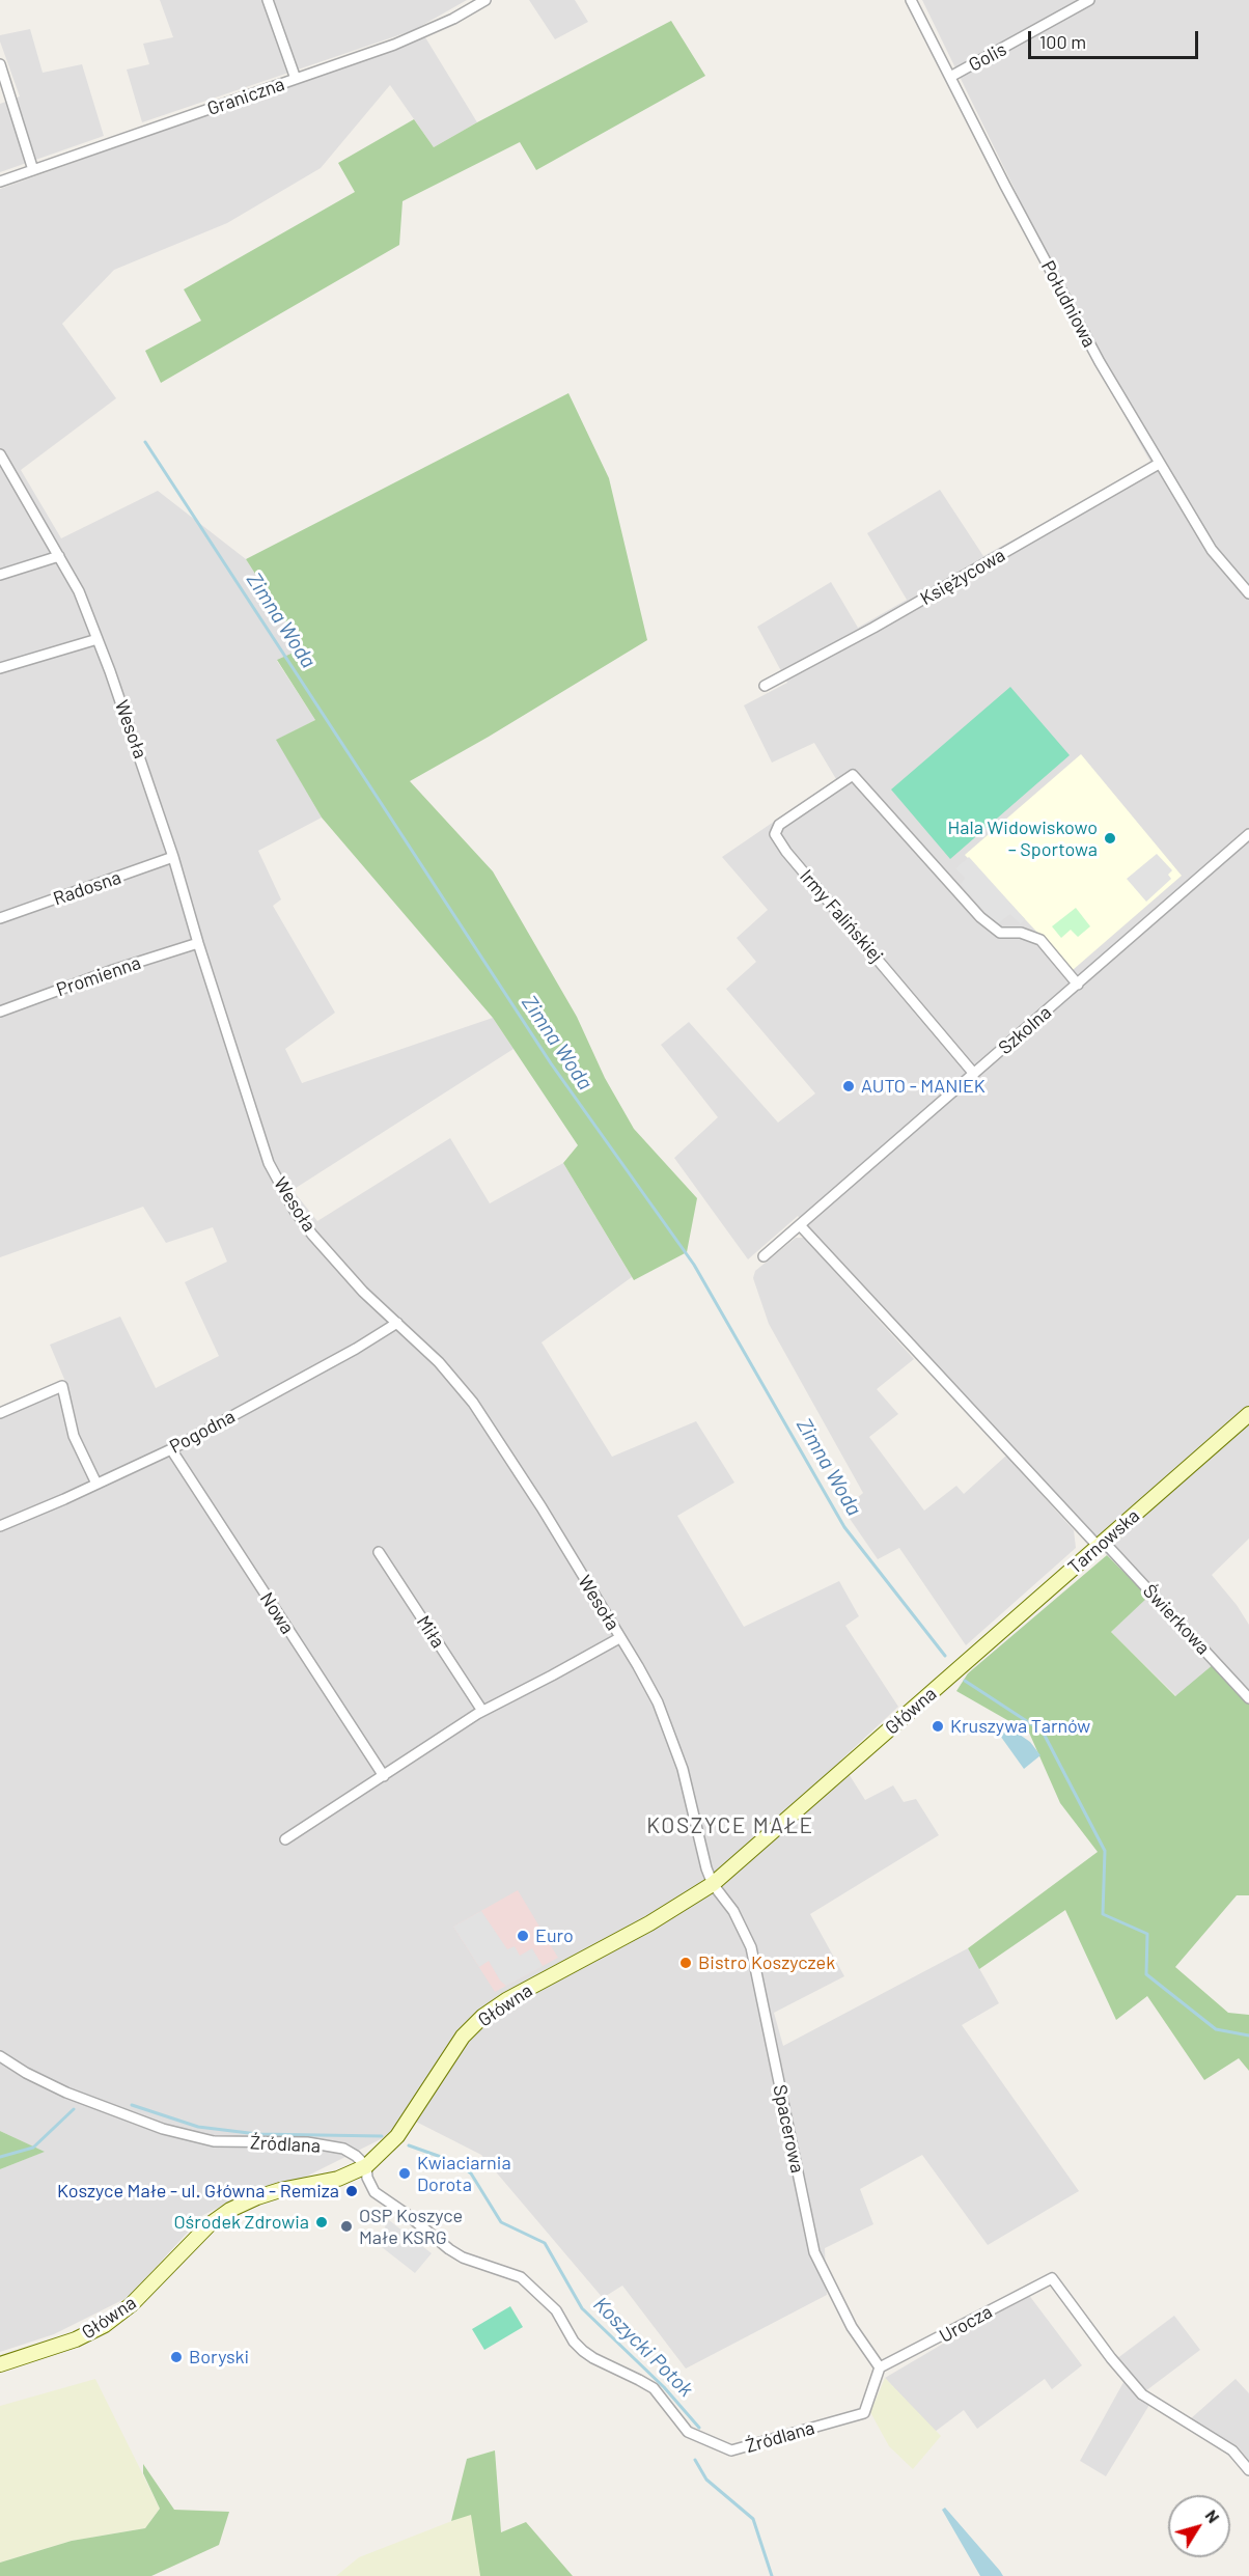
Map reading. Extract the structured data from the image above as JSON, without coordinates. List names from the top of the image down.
{
  "streets": {
    "street": [
      "Golis",
      "Graniczna",
      "Południowa",
      "Księżycowa",
      "Wesoła",
      "Radosna",
      "Irmy Falińskiej",
      "Promienna",
      "Szkolna",
      "Pogodna",
      "Tarnowska",
      "Nowa",
      "Świerkowa",
      "Miła",
      "Główna",
      "Spacerowa",
      "Źródlana",
      "Urocza"
    ]
  },
  "crossings": [
    ["Golis", "Południowa"],
    ["Południowa", "Księżycowa"],
    ["Wesoła", "Radosna"],
    ["Wesoła", "Promienna"],
    ["Wesoła", "Pogodna"],
    ["Wesoła", "Główna"],
    ["Wesoła", "Spacerowa"],
    ["Irmy Falińskiej", "Szkolna"],
    ["Pogodna", "Nowa"],
    ["Tarnowska", "Świerkowa"],
    ["Tarnowska", "Główna"],
    ["Główna", "Spacerowa"],
    ["Główna", "Źródlana"],
    ["Spacerowa", "Źródlana"],
    ["Spacerowa", "Urocza"],
    ["Źródlana", "Urocza"]
  ],
  "districts": ["KOSZYCE MAŁE"],
  "water": ["Zimna Woda", "Koszycki Potok"],
  "places": [
    "Hala Widowiskowo – Sportowa",
    "AUTO - MANIEK",
    "Kruszywa Tarnów",
    "Euro",
    "Bistro Koszyczek",
    "Kwiaciarnia Dorota",
    "Koszyce Małe - ul. Główna - Remiza",
    "Ośrodek Zdrowia",
    "OSP Koszyce Małe KSRG",
    "Boryski"
  ],
  "scale_bar": "100 m",
  "north": "top right"
}
